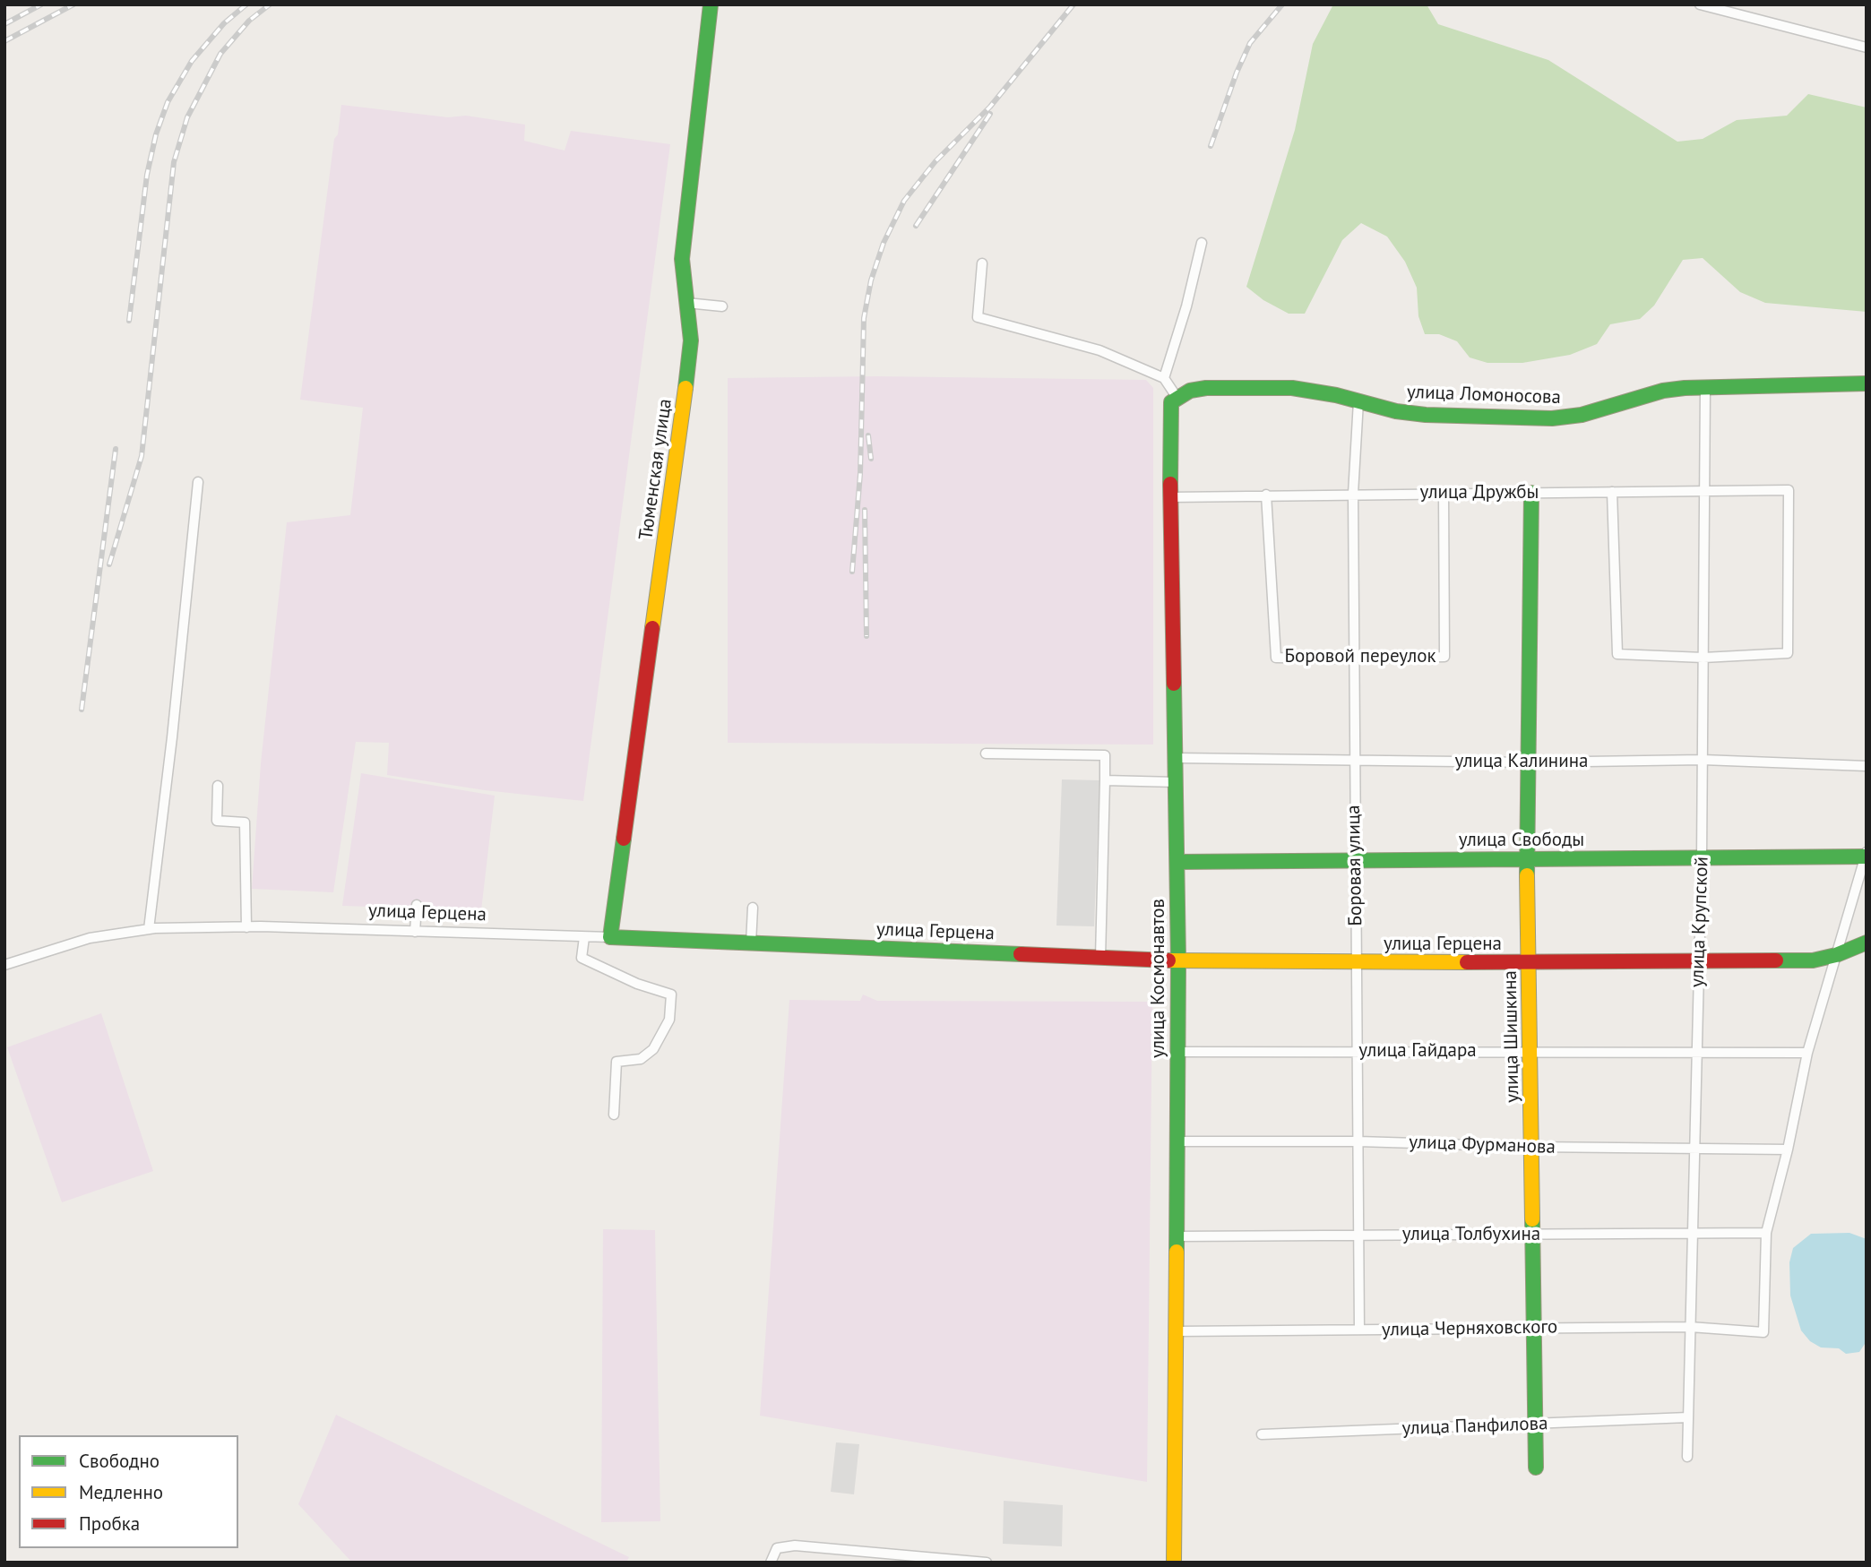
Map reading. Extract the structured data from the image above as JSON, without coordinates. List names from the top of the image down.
{
  "streets": {
    "street": [
      "улица Ломоносова",
      "Тюменская улица",
      "улица Дружбы",
      "Боровой переулок",
      "улица Калинина",
      "улица Свободы",
      "Боровая улица",
      "улица Герцена",
      "улица Крупской",
      "улица Космонавтов",
      "улица Шишкина",
      "улица Гайдара",
      "улица Фурманова",
      "улица Толбухина",
      "улица Черняховского",
      "улица Панфилова"
    ]
  },
  "crossings": [
    ["улица Ломоносова", "Боровая улица"],
    ["улица Ломоносова", "улица Крупской"],
    ["улица Ломоносова", "улица Космонавтов"],
    ["Тюменская улица", "улица Герцена"],
    ["улица Дружбы", "Боровой переулок"],
    ["улица Дружбы", "Боровая улица"],
    ["улица Дружбы", "улица Крупской"],
    ["улица Дружбы", "улица Космонавтов"],
    ["улица Дружбы", "улица Шишкина"],
    ["Боровой переулок", "Боровая улица"],
    ["улица Калинина", "Боровая улица"],
    ["улица Калинина", "улица Крупской"],
    ["улица Калинина", "улица Космонавтов"],
    ["улица Калинина", "улица Шишкина"],
    ["улица Свободы", "Боровая улица"],
    ["улица Свободы", "улица Крупской"],
    ["улица Свободы", "улица Космонавтов"],
    ["улица Свободы", "улица Шишкина"],
    ["Боровая улица", "улица Герцена"],
    ["Боровая улица", "улица Гайдара"],
    ["Боровая улица", "улица Фурманова"],
    ["Боровая улица", "улица Толбухина"],
    ["Боровая улица", "улица Черняховского"],
    ["улица Герцена", "улица Крупской"],
    ["улица Герцена", "улица Космонавтов"],
    ["улица Герцена", "улица Шишкина"],
    ["улица Крупской", "улица Гайдара"],
    ["улица Крупской", "улица Фурманова"],
    ["улица Крупской", "улица Толбухина"],
    ["улица Крупской", "улица Черняховского"],
    ["улица Крупской", "улица Панфилова"],
    ["улица Космонавтов", "улица Гайдара"],
    ["улица Космонавтов", "улица Фурманова"],
    ["улица Космонавтов", "улица Толбухина"],
    ["улица Космонавтов", "улица Черняховского"],
    ["улица Шишкина", "улица Гайдара"],
    ["улица Шишкина", "улица Фурманова"],
    ["улица Шишкина", "улица Толбухина"],
    ["улица Шишкина", "улица Черняховского"],
    ["улица Шишкина", "улица Панфилова"],
    ["улица Толбухина", "улица Черняховского"]
  ],
  "legend": ["Свободно", "Медленно", "Пробка"]
}
